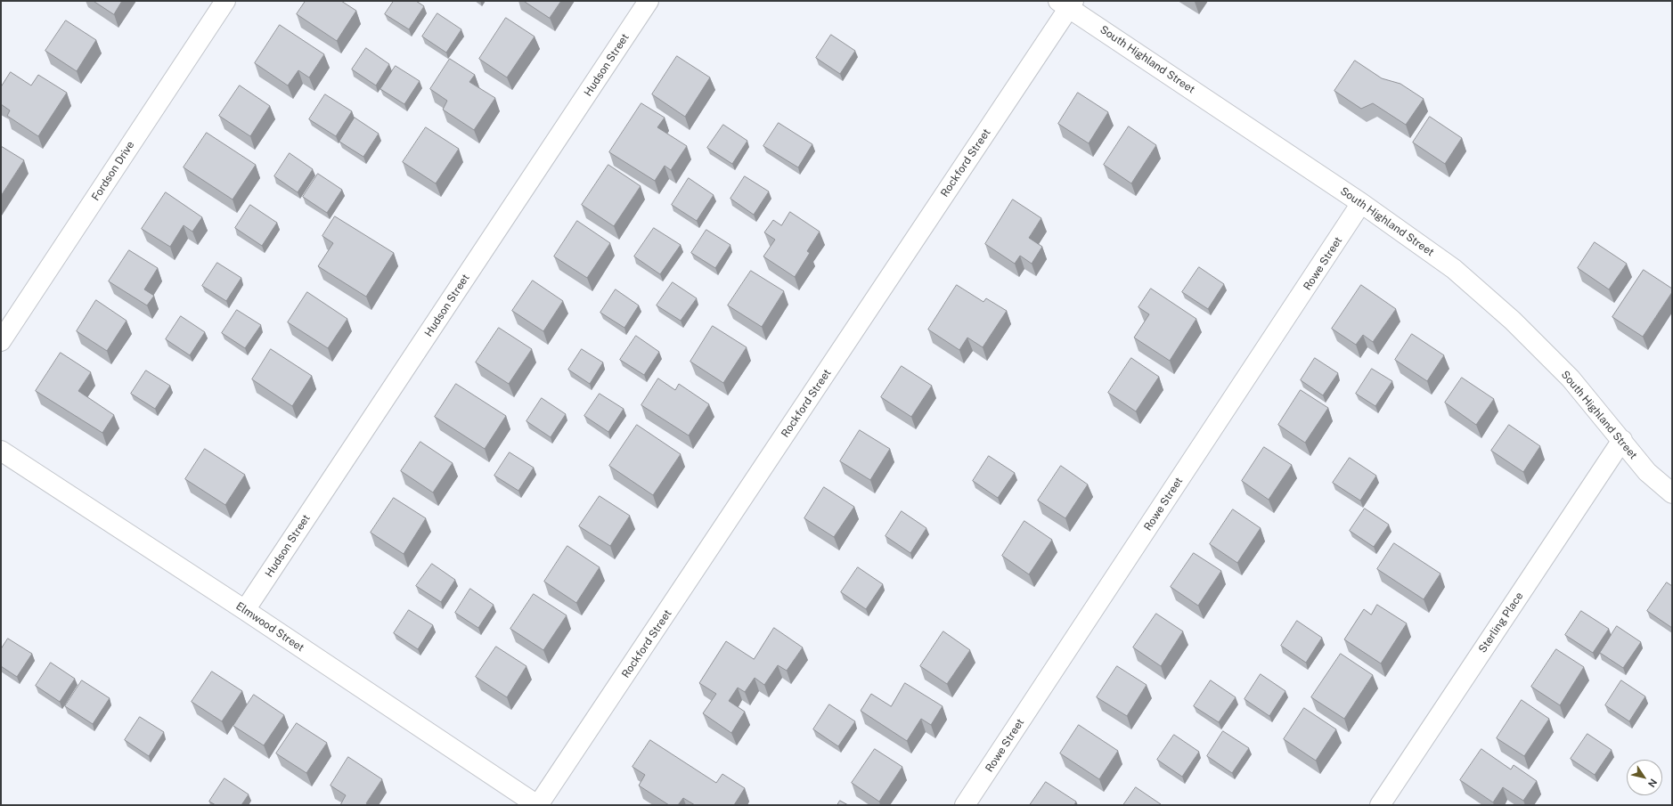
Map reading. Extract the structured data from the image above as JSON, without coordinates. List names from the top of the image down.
{
  "streets": {
    "street": [
      "South Highland Street",
      "Hudson Street",
      "Rockford Street",
      "Fordson Drive",
      "Rowe Street",
      "Sterling Place",
      "Elmwood Street"
    ]
  },
  "crossings": [
    ["South Highland Street", "Rockford Street"],
    ["South Highland Street", "Rowe Street"],
    ["South Highland Street", "Sterling Place"],
    ["Hudson Street", "Elmwood Street"],
    ["Rockford Street", "Elmwood Street"]
  ],
  "north": "bottom right"
}
